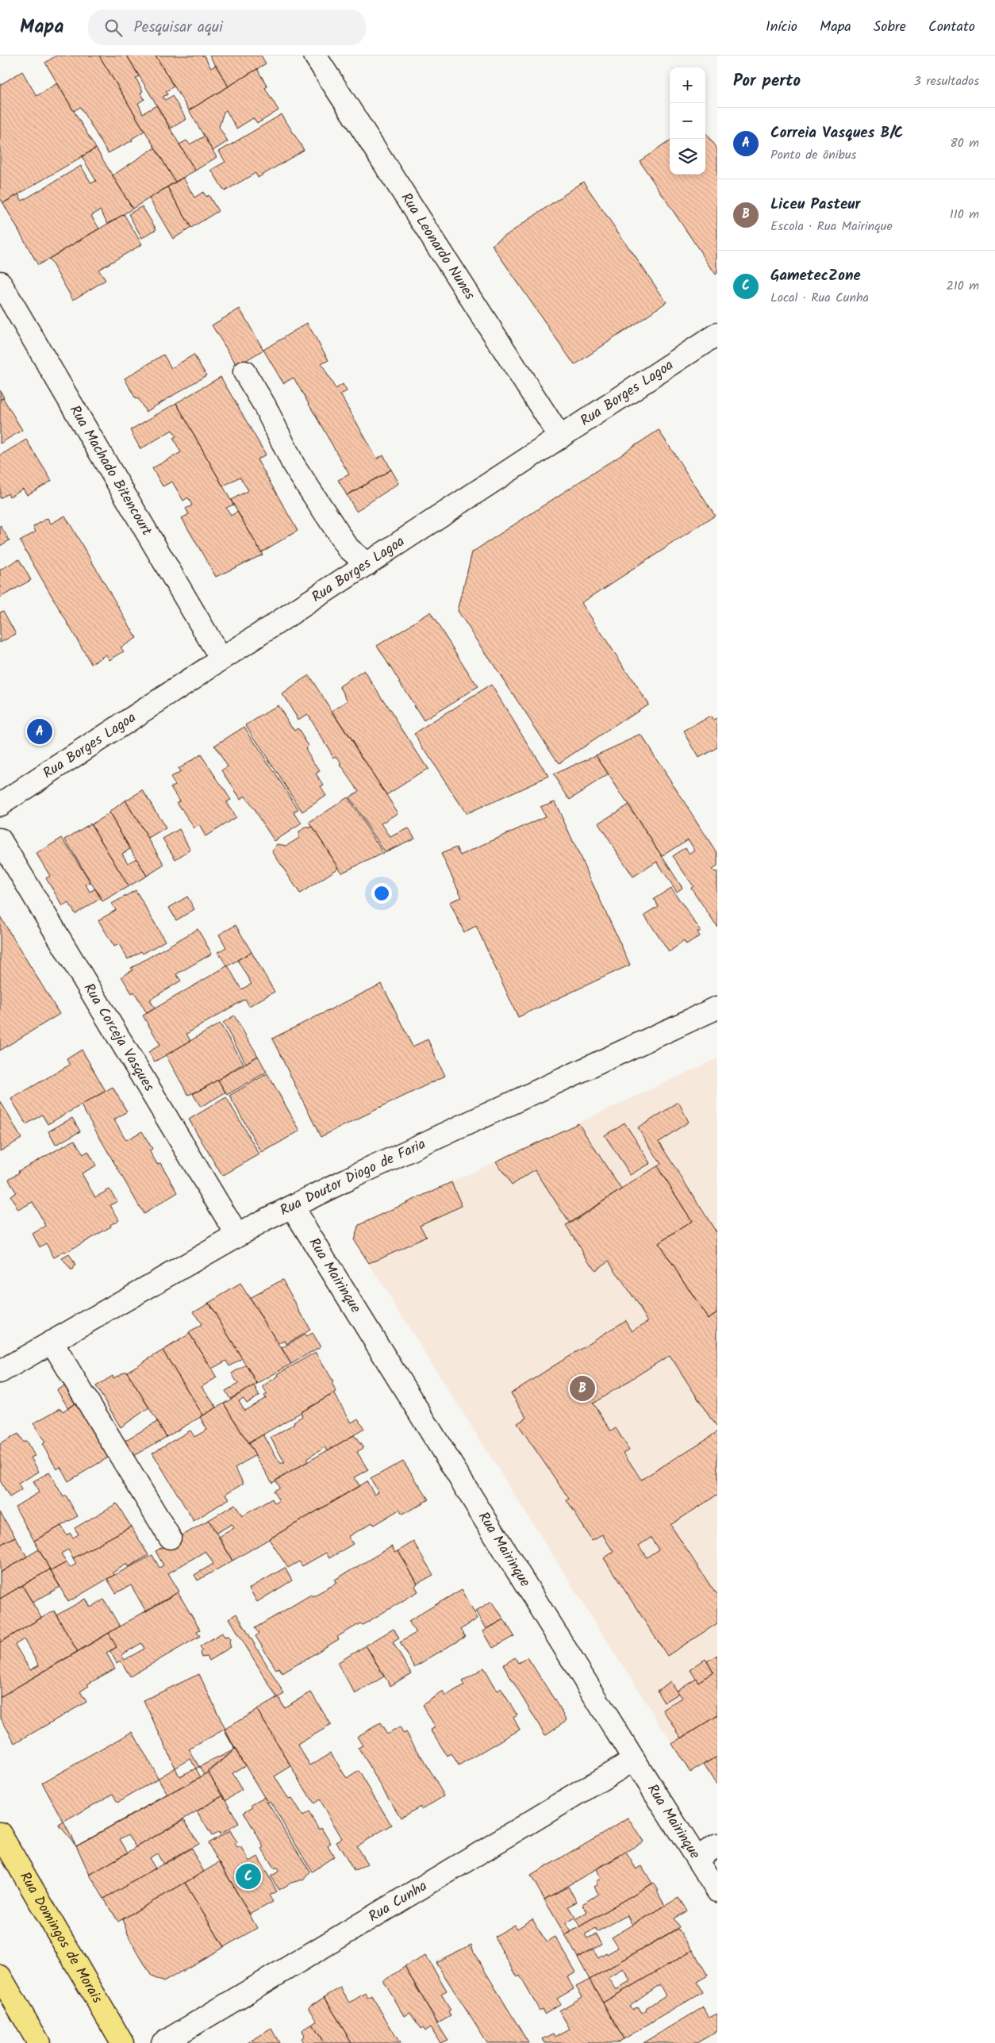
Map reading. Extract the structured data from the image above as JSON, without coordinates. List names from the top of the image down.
{
  "streets": {
    "main road": ["Rua Domingos de Morais"],
    "street": [
      "Rua Leonardo Nunes",
      "Rua Borges Lagoa",
      "Rua Machado Bitencourt",
      "Rua Corceja Vasques",
      "Rua Doutor Diogo de Faria",
      "Rua Mairinque",
      "Rua Cunha"
    ]
  },
  "crossings": [
    ["Rua Leonardo Nunes", "Rua Borges Lagoa"],
    ["Rua Borges Lagoa", "Rua Machado Bitencourt"],
    ["Rua Corceja Vasques", "Rua Doutor Diogo de Faria"],
    ["Rua Doutor Diogo de Faria", "Rua Mairinque"],
    ["Rua Mairinque", "Rua Cunha"]
  ],
  "page": {
    "header": "Mapa",
    "search": "Pesquisar aqui",
    "nav": [
      "Início",
      "Mapa",
      "Sobre",
      "Contato"
    ],
    "heading": ["Por perto", "3 resultados"],
    "map_buttons": ["+", "−"],
    "list": [
      {
        "mark": "A",
        "name": "Correia Vasques B/C",
        "note": "Ponto de ônibus",
        "value": "80 m"
      },
      {
        "mark": "B",
        "name": "Liceu Pasteur",
        "note": "Escola · Rua Mairinque",
        "value": "110 m"
      },
      {
        "mark": "C",
        "name": "GametecZone",
        "note": "Local · Rua Cunha",
        "value": "210 m"
      }
    ],
    "pins": ["A", "B", "C"]
  }
}
